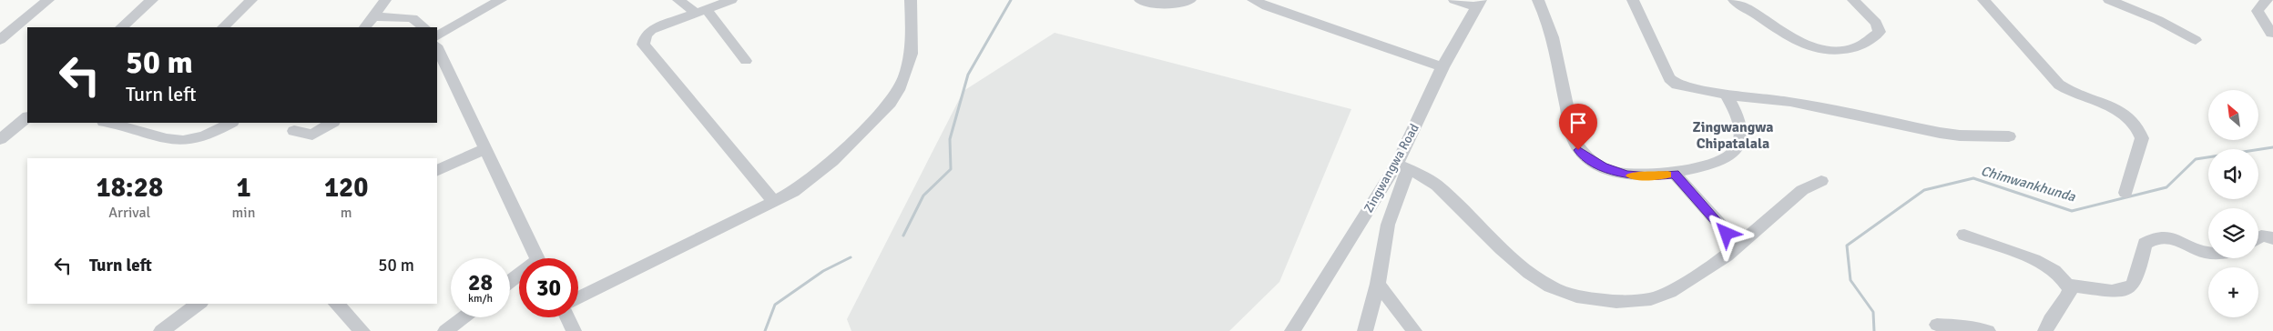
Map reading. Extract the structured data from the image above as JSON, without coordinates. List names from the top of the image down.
{
  "streets": {
    "street": ["Zingwangwa Road"]
  },
  "districts": ["Zingwangwa Chipatalala"],
  "water": ["Chimwankhunda"],
  "north": "top left",
  "page": {
    "turn": ["50 m", "Turn left"],
    "map_buttons": "+",
    "eta": [
      "18:28",
      "Arrival",
      "1",
      "min",
      "120",
      "m"
    ],
    "list": [
      {
        "name": "Turn left",
        "value": "50 m"
      }
    ],
    "speed": "28 km/h",
    "limit": "30"
  }
}
